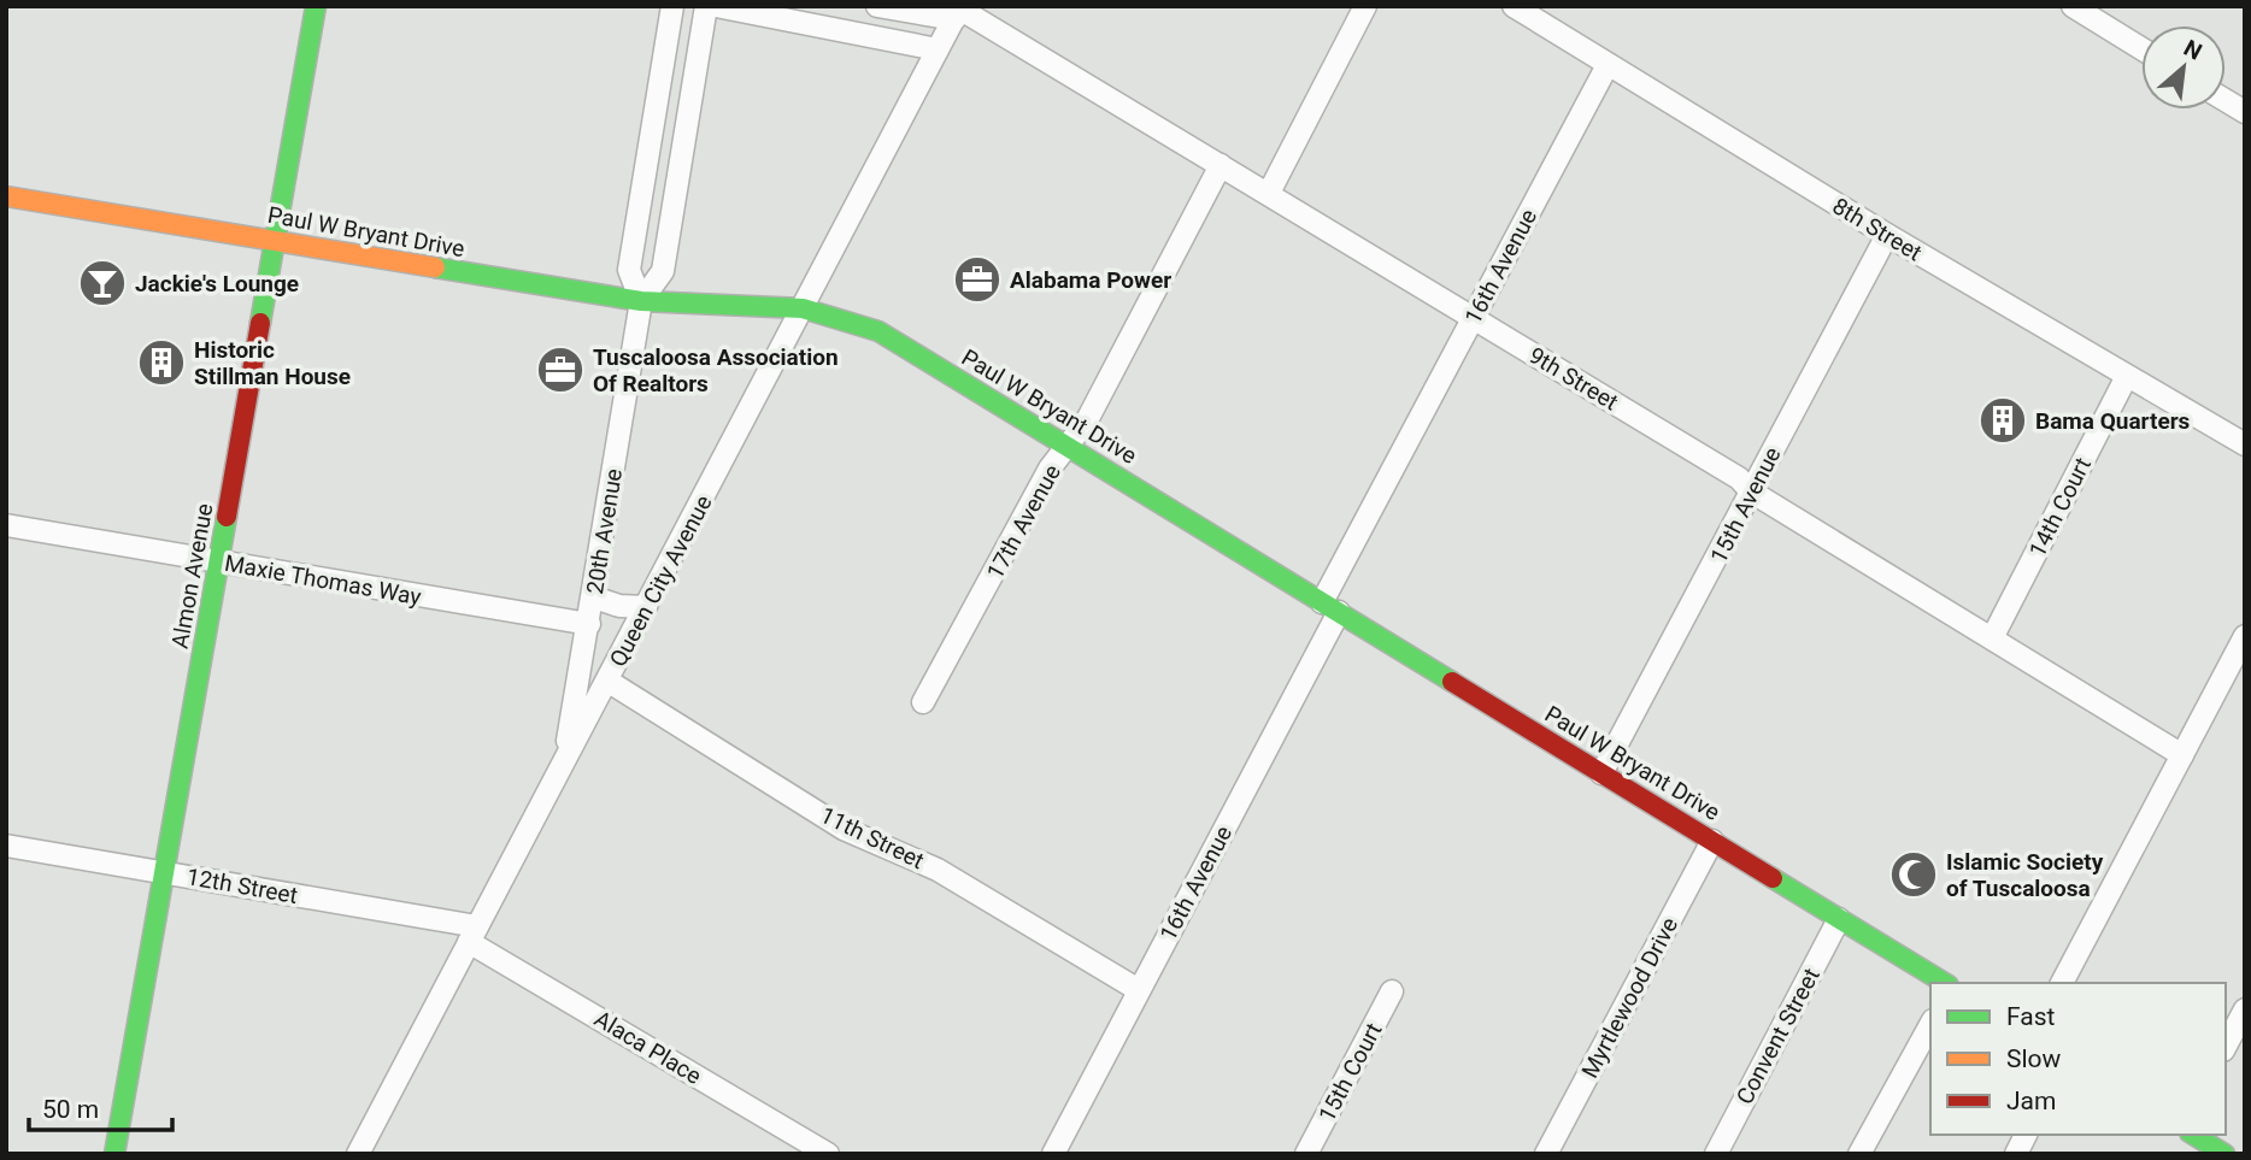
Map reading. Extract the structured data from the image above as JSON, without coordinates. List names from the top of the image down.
{
  "streets": {
    "street": [
      "8th Street",
      "Paul W Bryant Drive",
      "16th Avenue",
      "9th Street",
      "15th Avenue",
      "14th Court",
      "17th Avenue",
      "20th Avenue",
      "Almon Avenue",
      "Maxie Thomas Way",
      "Queen City Avenue",
      "11th Street",
      "12th Street",
      "Myrtlewood Drive",
      "Convent Street",
      "Alaca Place",
      "15th Court"
    ]
  },
  "crossings": [
    ["8th Street", "16th Avenue"],
    ["8th Street", "15th Avenue"],
    ["8th Street", "14th Court"],
    ["Paul W Bryant Drive", "16th Avenue"],
    ["Paul W Bryant Drive", "15th Avenue"],
    ["Paul W Bryant Drive", "17th Avenue"],
    ["Paul W Bryant Drive", "20th Avenue"],
    ["Paul W Bryant Drive", "Almon Avenue"],
    ["Paul W Bryant Drive", "Queen City Avenue"],
    ["Paul W Bryant Drive", "Myrtlewood Drive"],
    ["Paul W Bryant Drive", "Convent Street"],
    ["16th Avenue", "9th Street"],
    ["16th Avenue", "11th Street"],
    ["9th Street", "15th Avenue"],
    ["9th Street", "14th Court"],
    ["9th Street", "17th Avenue"],
    ["9th Street", "Queen City Avenue"],
    ["20th Avenue", "Maxie Thomas Way"],
    ["20th Avenue", "Queen City Avenue"],
    ["Almon Avenue", "Maxie Thomas Way"],
    ["Almon Avenue", "12th Street"],
    ["Queen City Avenue", "11th Street"],
    ["Queen City Avenue", "12th Street"],
    ["Queen City Avenue", "Alaca Place"],
    ["12th Street", "Alaca Place"]
  ],
  "places": {
    "office": ["Alabama Power", "Tuscaloosa Association Of Realtors"],
    "bar": ["Jackie's Lounge"],
    "building": ["Historic Stillman House", "Bama Quarters"],
    "mosque": ["Islamic Society of Tuscaloosa"]
  },
  "legend": ["Fast", "Slow", "Jam"],
  "scale_bar": "50 m",
  "north": "top right"
}
